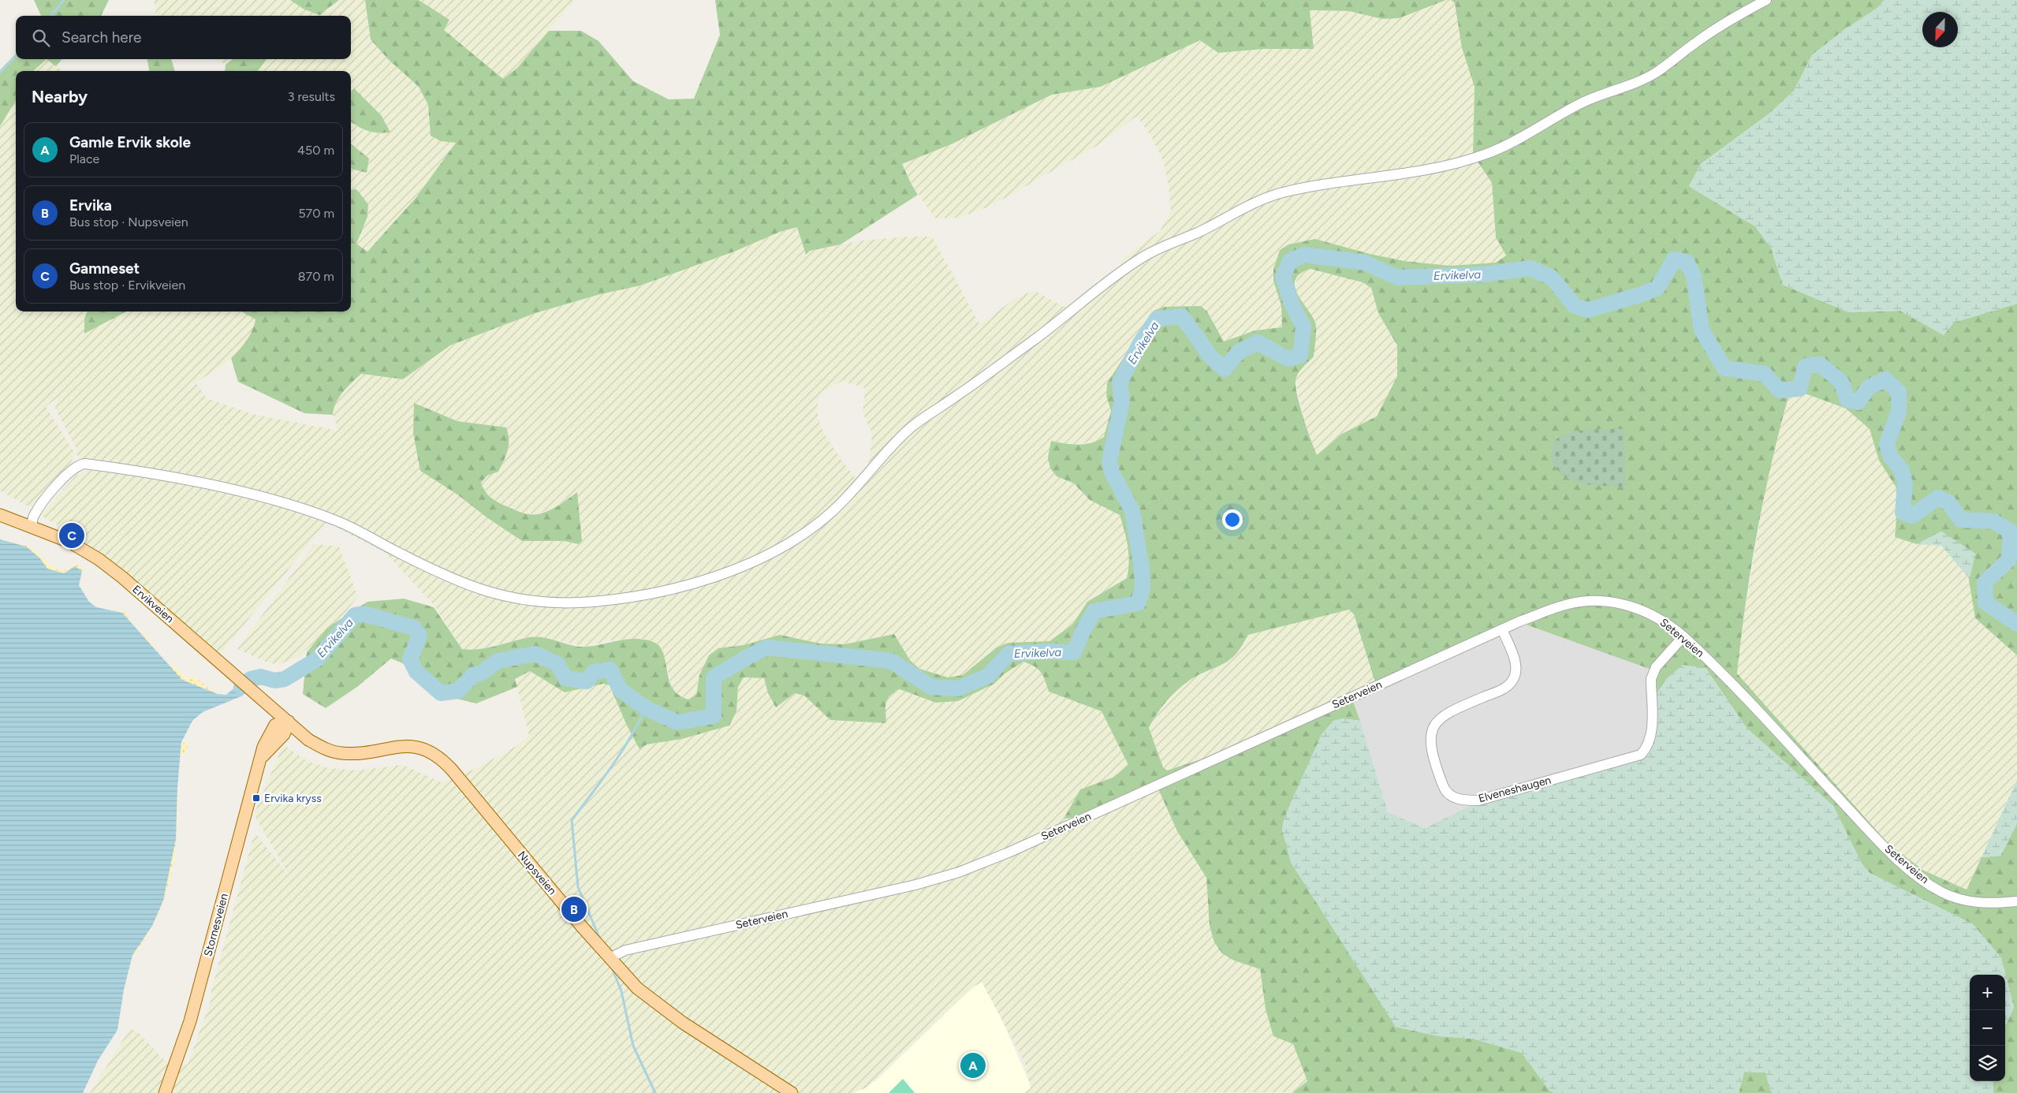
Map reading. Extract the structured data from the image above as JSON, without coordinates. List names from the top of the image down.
{
  "streets": {
    "main road": ["Ervikveien", "Nupsveien", "Stornesveien"],
    "street": ["Seterveien", "Elveneshaugen"]
  },
  "crossings": [
    ["Ervikveien", "Nupsveien"],
    ["Ervikveien", "Stornesveien"],
    ["Seterveien", "Elveneshaugen"],
    ["Seterveien", "Nupsveien"],
    ["Nupsveien", "Stornesveien"]
  ],
  "water": ["Ervikelva"],
  "places": {
    "transit": ["Ervika kryss"]
  },
  "north": "bottom",
  "page": {
    "search": "Search here",
    "heading": ["Nearby", "3 results"],
    "list": [
      {
        "mark": "A",
        "name": "Gamle Ervik skole",
        "note": "Place",
        "value": "450 m"
      },
      {
        "mark": "B",
        "name": "Ervika",
        "note": "Bus stop · Nupsveien",
        "value": "570 m"
      },
      {
        "mark": "C",
        "name": "Gamneset",
        "note": "Bus stop · Ervikveien",
        "value": "870 m"
      }
    ],
    "pins": ["C", "B", "A"],
    "map_buttons": ["+", "−"]
  }
}
